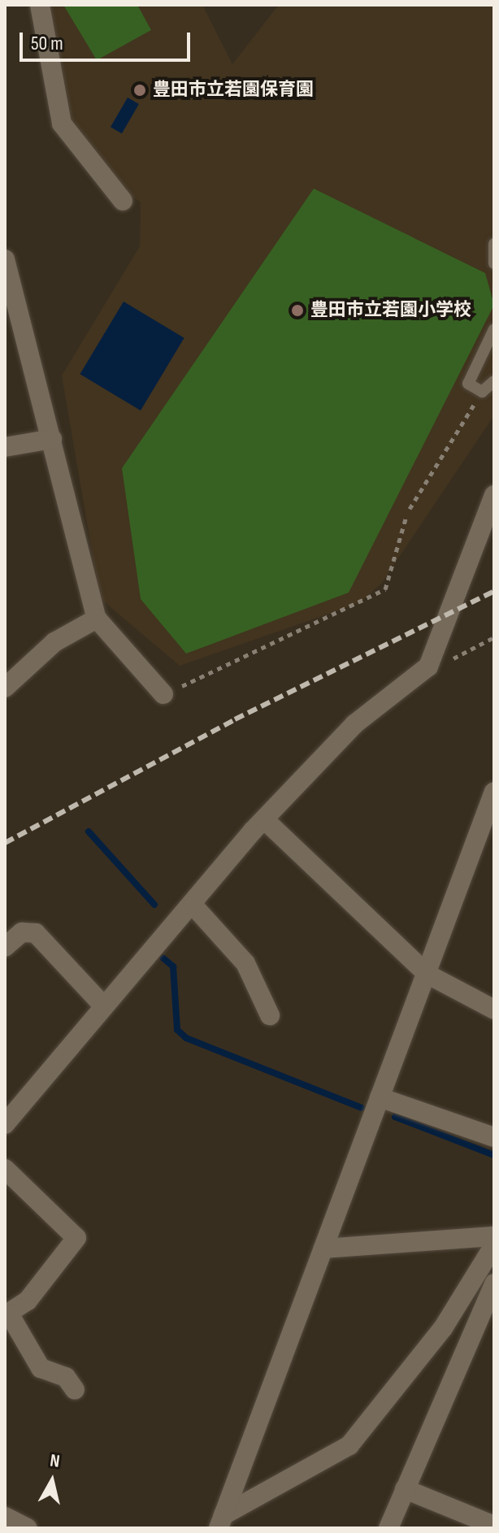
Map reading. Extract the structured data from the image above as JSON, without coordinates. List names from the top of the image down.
{
  "places": ["豊田市立若園保育園", "豊田市立若園小学校"],
  "scale_bar": "50 m",
  "north": "top"
}
